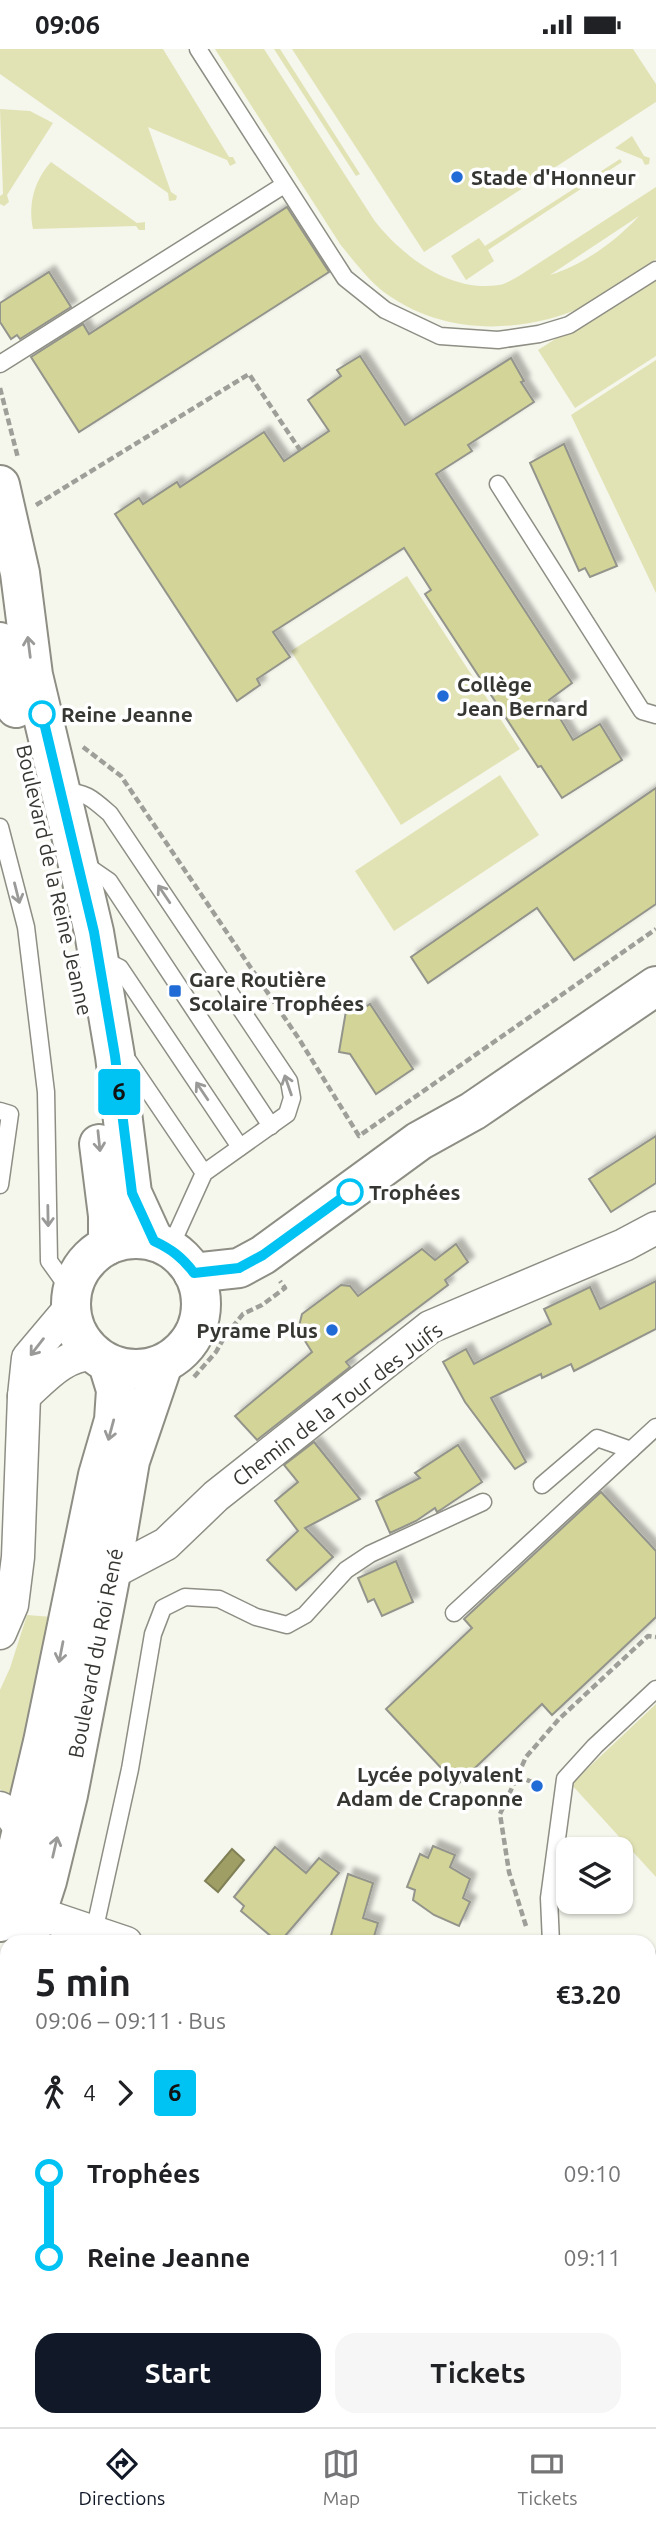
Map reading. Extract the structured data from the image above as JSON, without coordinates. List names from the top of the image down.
{
  "streets": {
    "main road": ["Boulevard de la Reine Jeanne", "Boulevard du Roi René"],
    "street": ["Chemin de la Tour des Juifs"]
  },
  "crossings": [
    ["Boulevard de la Reine Jeanne", "Boulevard du Roi René"],
    ["Chemin de la Tour des Juifs", "Boulevard du Roi René"]
  ],
  "places": {
    "other": [
      "Stade d'Honneur",
      "Collège Jean Bernard",
      "Reine Jeanne",
      "Trophées",
      "Pyrame Plus",
      "Lycée polyvalent Adam de Craponne"
    ],
    "transit": ["Gare Routière Scolaire Trophées"]
  },
  "lines": ["bus line 6"],
  "page": {
    "status": "09:06",
    "on_map": "6",
    "heading": ["5 min", "09:06 – 09:11 · Bus", "€3.20"],
    "legs": ["4", "6"],
    "list": [
      {
        "name": "Trophées",
        "value": "09:10"
      },
      {
        "name": "Reine Jeanne",
        "value": "09:11"
      }
    ],
    "buttons": ["Start", "Tickets"],
    "tabs": ["Directions", "Map", "Tickets"]
  }
}
